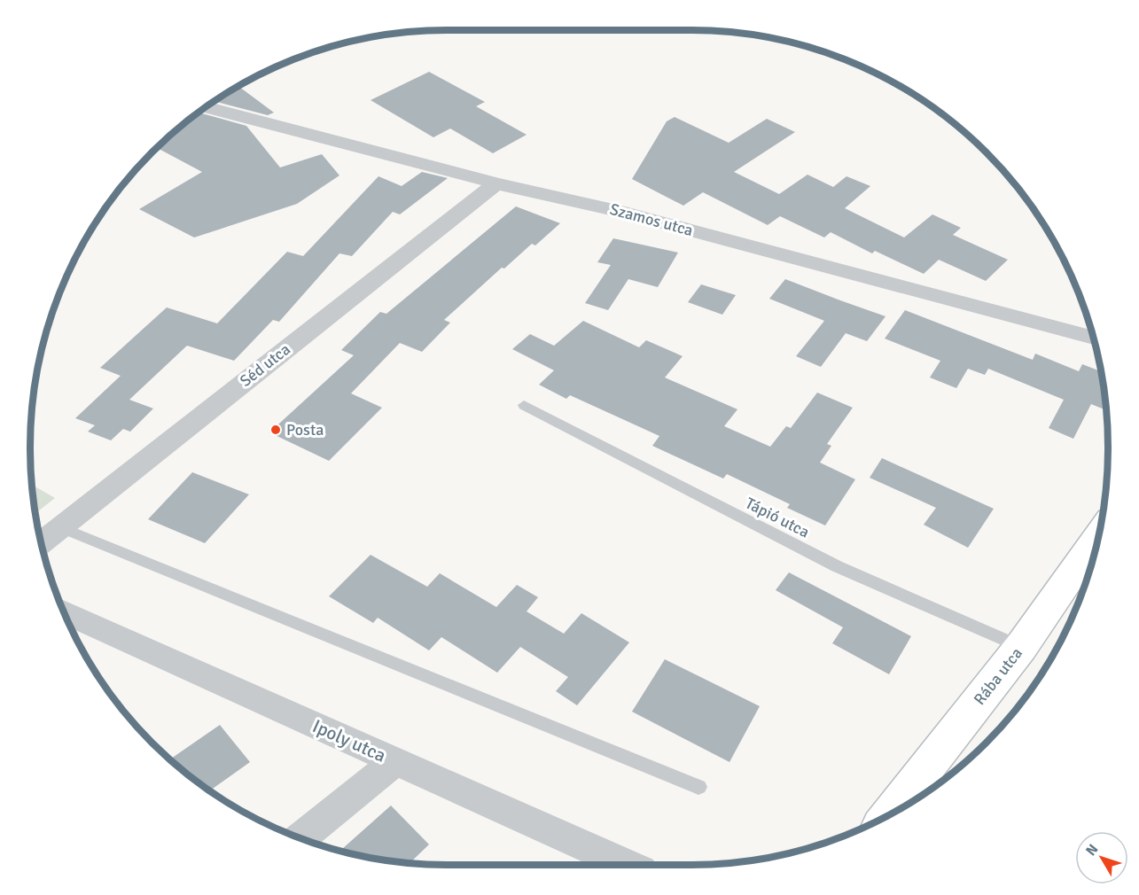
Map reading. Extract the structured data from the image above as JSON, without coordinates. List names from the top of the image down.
{
  "streets": {
    "street": [
      "Szamos utca",
      "Séd utca",
      "Rába utca",
      "Ipoly utca"
    ],
    "lane": ["Tápió utca"]
  },
  "crossings": [
    ["Szamos utca", "Séd utca"],
    ["Tápió utca", "Rába utca"]
  ],
  "places": ["Posta"],
  "north": "top left"
}
